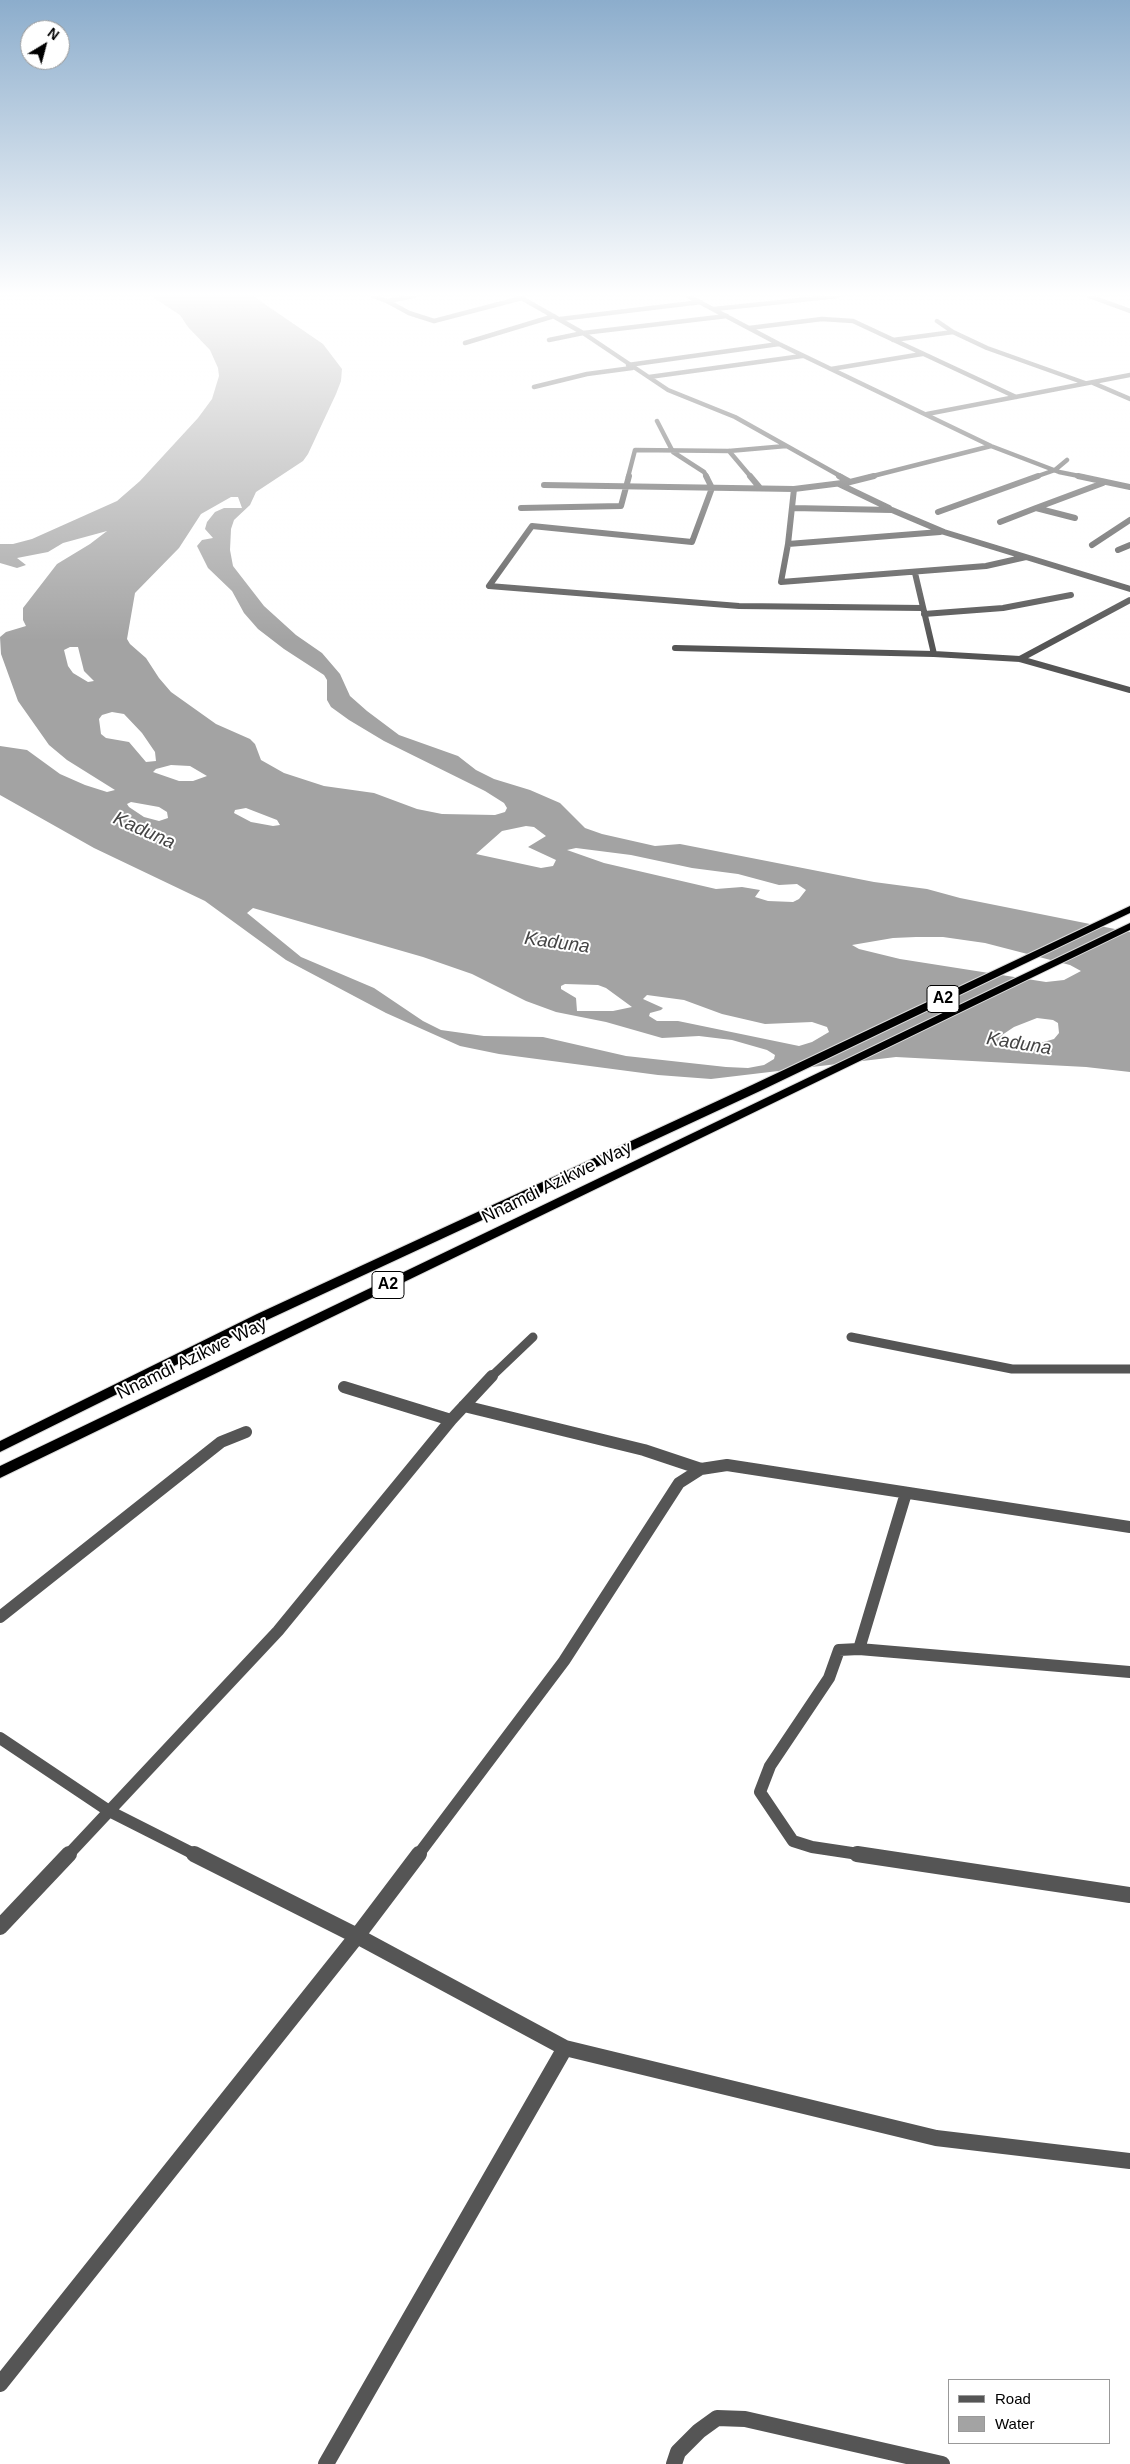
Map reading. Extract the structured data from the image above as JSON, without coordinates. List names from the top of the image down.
{
  "streets": {
    "highway": ["A2", "Nnamdi Azikwe Way"]
  },
  "water": ["Kaduna"],
  "legend": ["Road", "Water"],
  "north": "top right"
}
